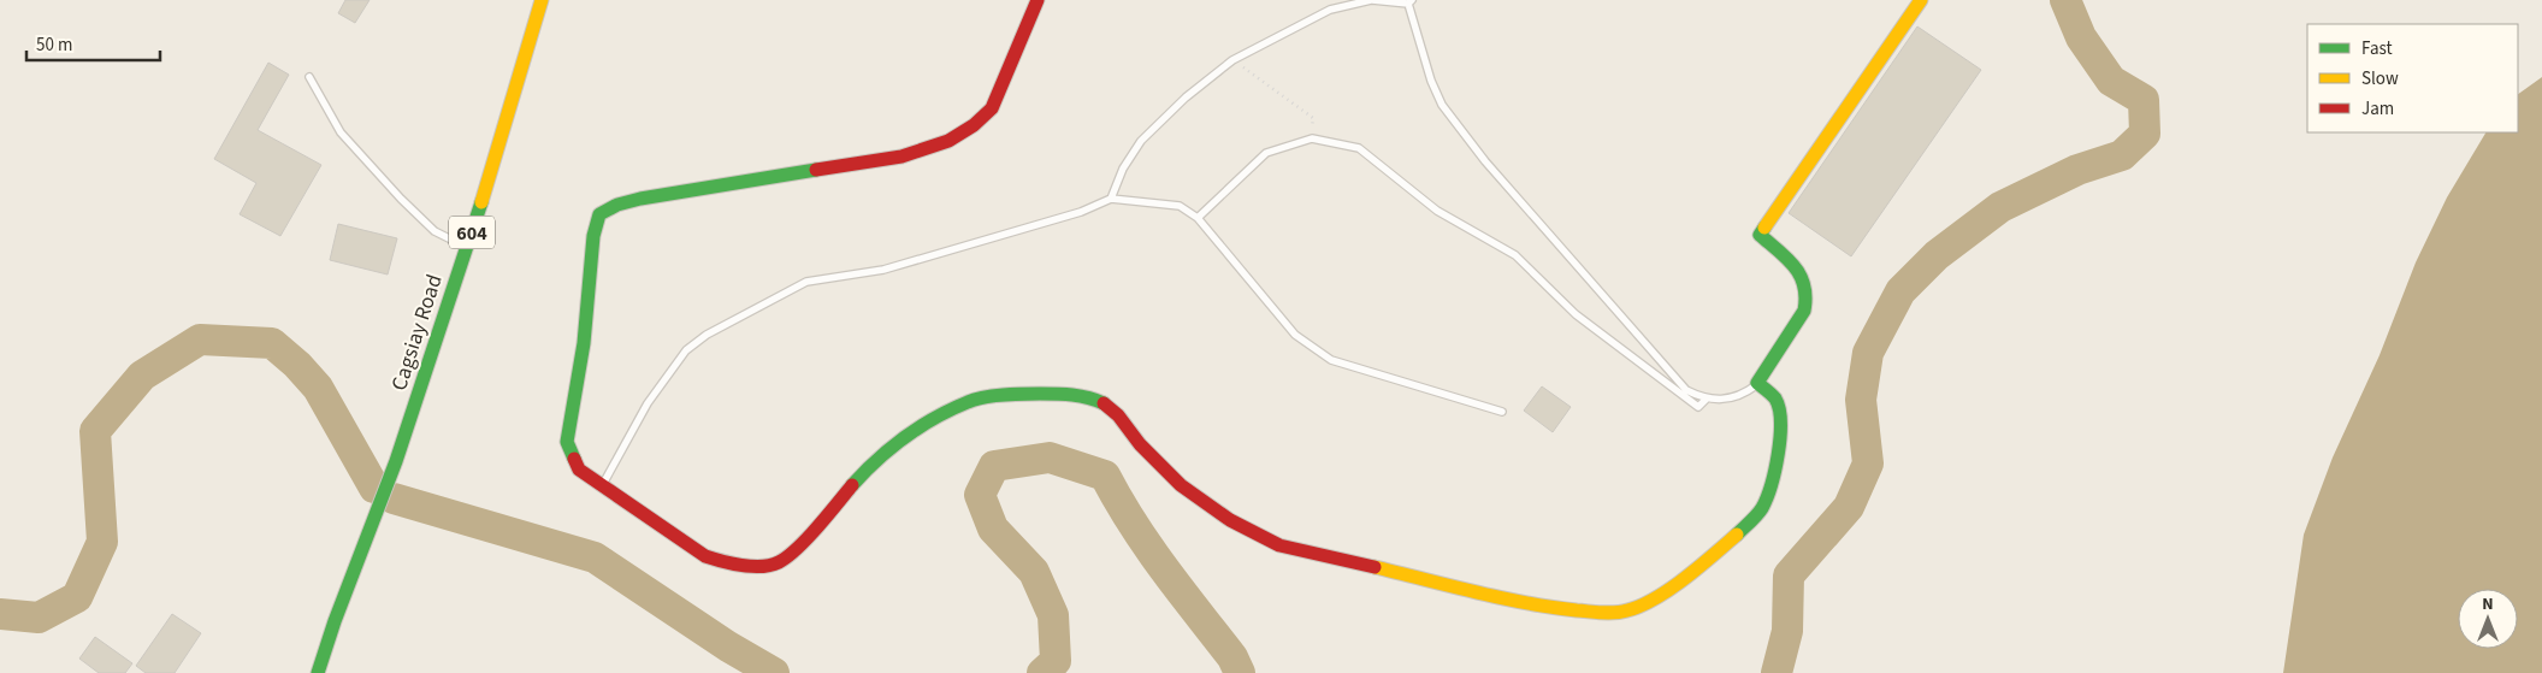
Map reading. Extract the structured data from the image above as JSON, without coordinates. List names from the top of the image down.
{
  "streets": {
    "street": ["604", "Cagsiay Road"]
  },
  "legend": ["Fast", "Slow", "Jam"],
  "scale_bar": "50 m",
  "north": "top"
}
